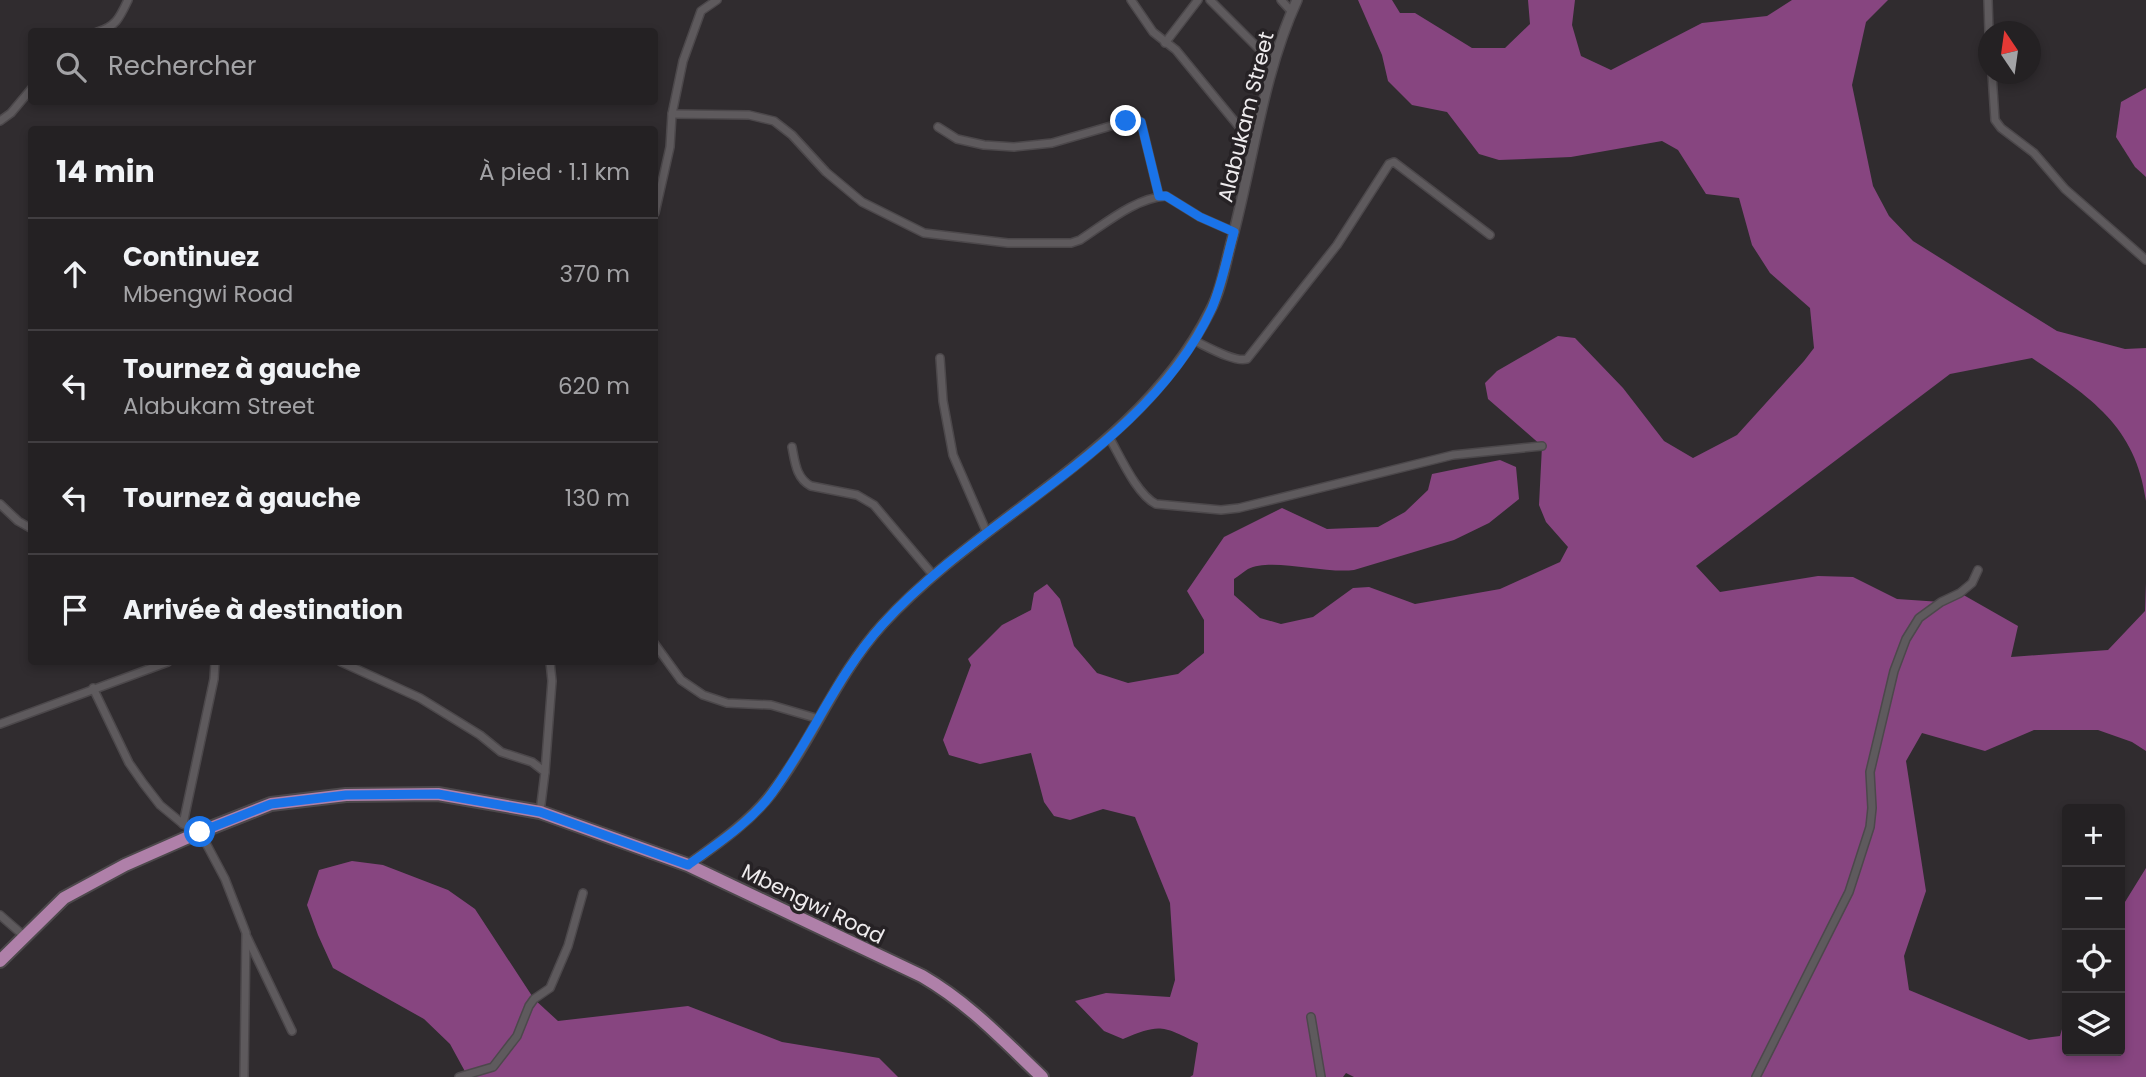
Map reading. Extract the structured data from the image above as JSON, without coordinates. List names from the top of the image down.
{
  "streets": {
    "main road": ["Mbengwi Road"],
    "street": ["Alabukam Street"]
  },
  "crossings": [
    ["Alabukam Street", "Mbengwi Road"]
  ],
  "north": "top",
  "page": {
    "search": "Rechercher",
    "heading": ["14 min", "À pied · 1.1 km"],
    "list": [
      ["Continuez", "Mbengwi Road", "370 m"],
      ["Tournez à gauche", "Alabukam Street", "620 m"],
      ["Tournez à gauche", "130 m"],
      "Arrivée à destination"
    ],
    "map_buttons": ["+", "−"]
  }
}
